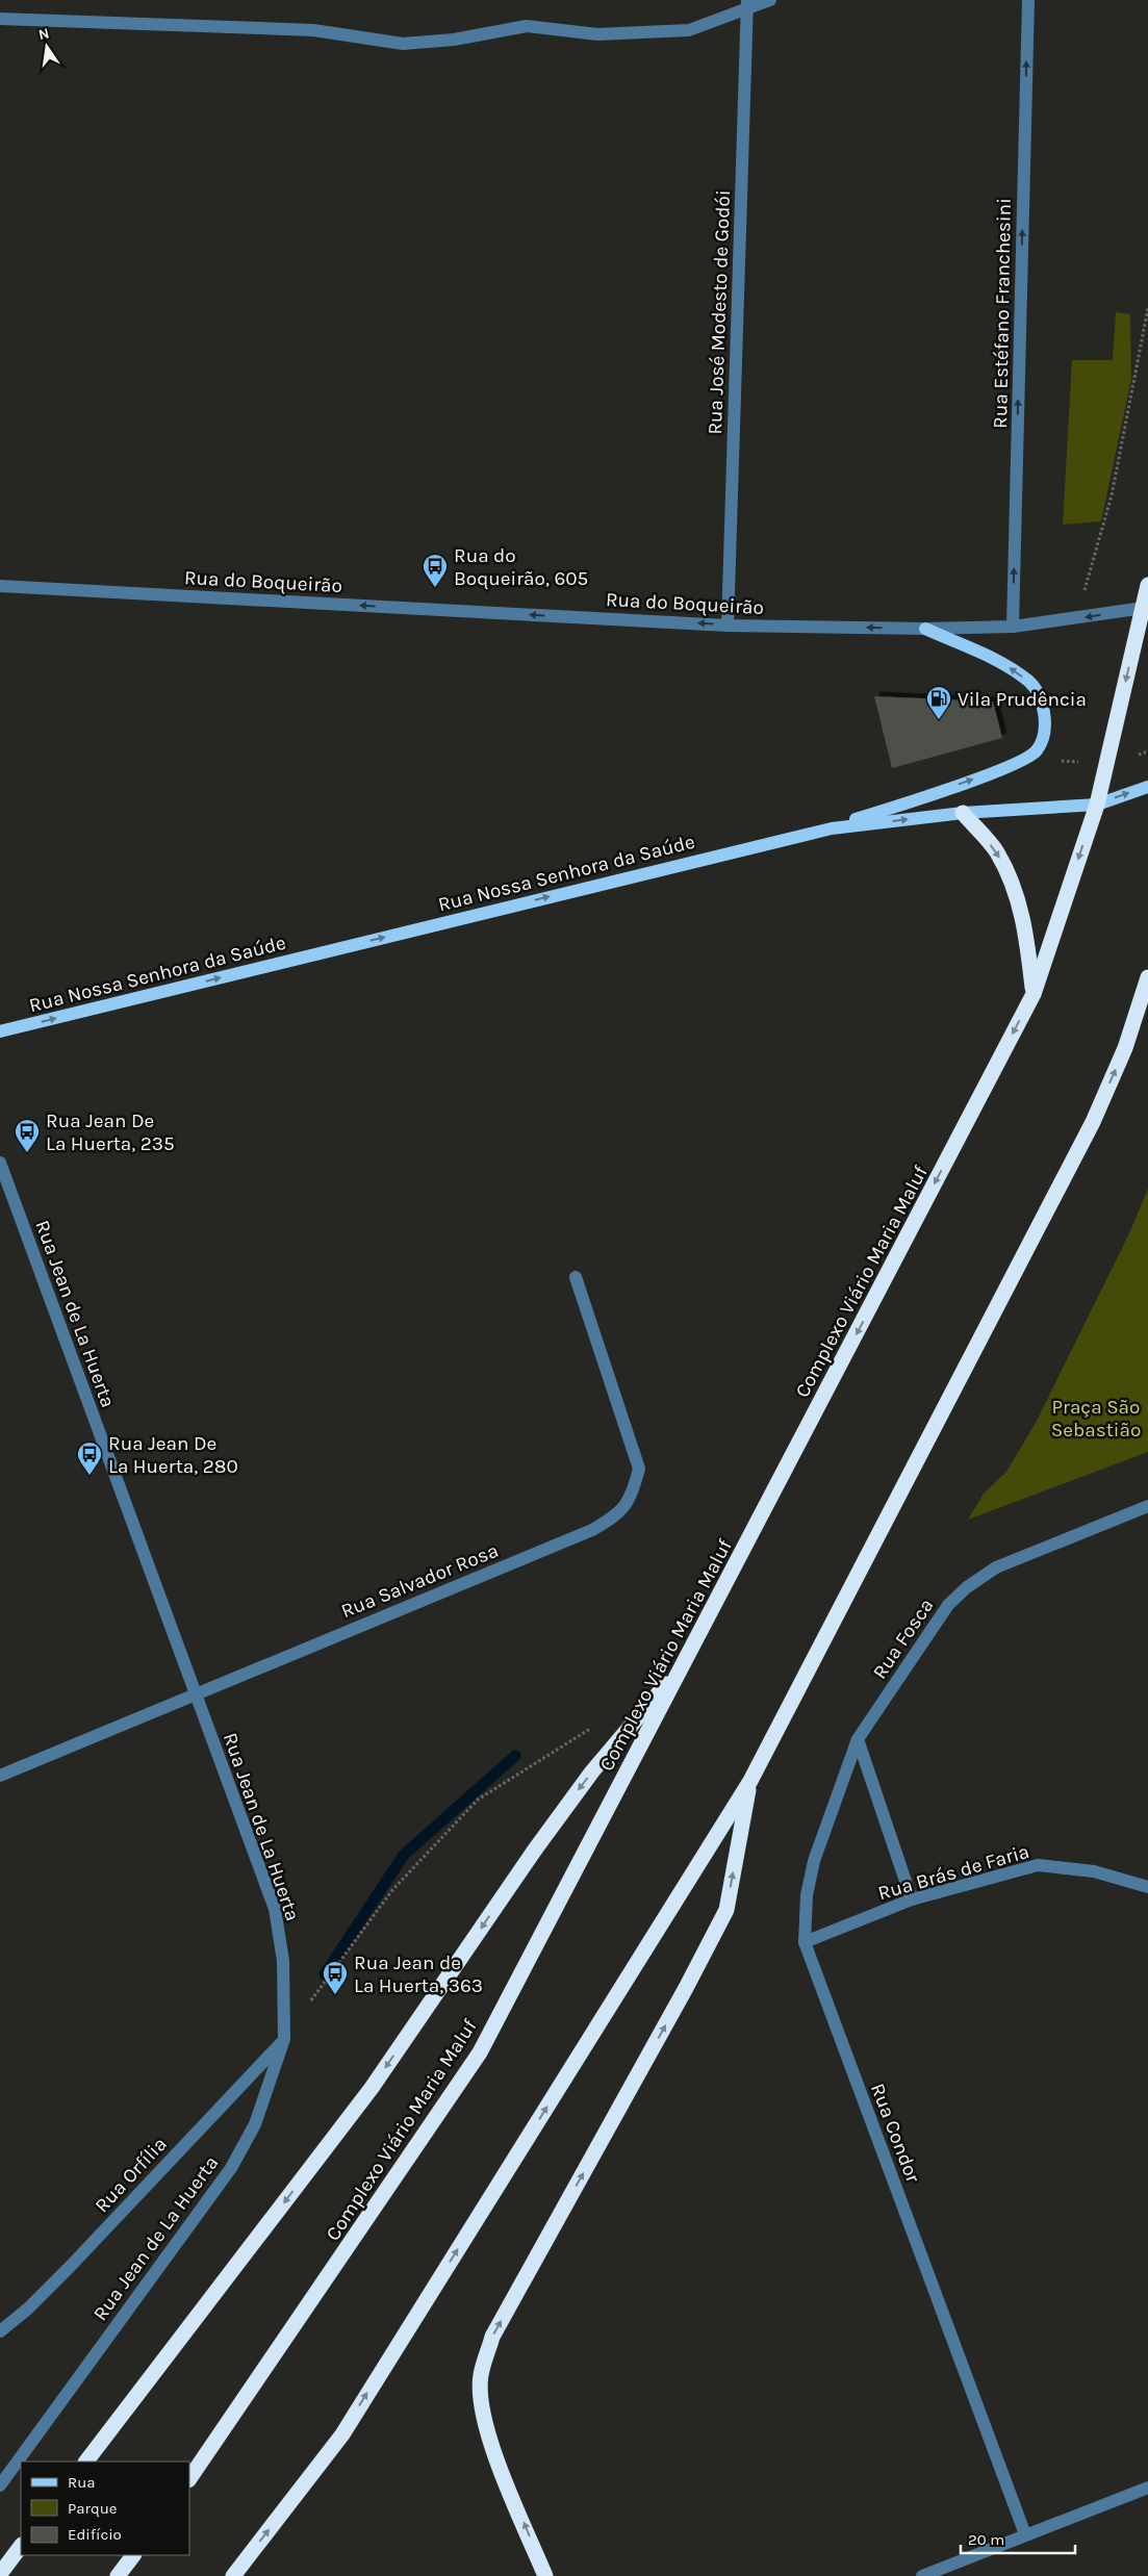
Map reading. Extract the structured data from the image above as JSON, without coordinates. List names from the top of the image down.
{
  "streets": {
    "highway": ["Complexo Viário Maria Maluf"],
    "main road": ["Rua Nossa Senhora da Saúde"],
    "street": [
      "Rua José Modesto de Godói",
      "Rua Estéfano Franchesini",
      "Rua do Boqueirão",
      "Rua Jean de La Huerta",
      "Rua Salvador Rosa",
      "Rua Fosca",
      "Rua Brás de Faria",
      "Rua Condor",
      "Rua Orfília"
    ]
  },
  "crossings": [
    ["Rua José Modesto de Godói", "Rua do Boqueirão"],
    ["Rua Estéfano Franchesini", "Rua do Boqueirão"],
    ["Rua do Boqueirão", "Complexo Viário Maria Maluf"],
    ["Rua Nossa Senhora da Saúde", "Complexo Viário Maria Maluf"],
    ["Rua Jean de La Huerta", "Rua Salvador Rosa"],
    ["Rua Jean de La Huerta", "Rua Orfília"],
    ["Rua Fosca", "Rua Condor"],
    ["Rua Brás de Faria", "Rua Condor"]
  ],
  "one_way": ["Rua Estéfano Franchesini", "Rua do Boqueirão", "Rua Nossa Senhora da Saúde"],
  "parks": ["Praça São Sebastião"],
  "places": {
    "bus stop": [
      "Rua do Boqueirão, 605",
      "Rua Jean De La Huerta, 235",
      "Rua Jean De La Huerta, 280",
      "Rua Jean de La Huerta, 363"
    ],
    "fuel station": ["Vila Prudência"]
  },
  "legend": ["Rua", "Parque", "Edifício"],
  "scale_bar": "20 m",
  "north": "top"
}
